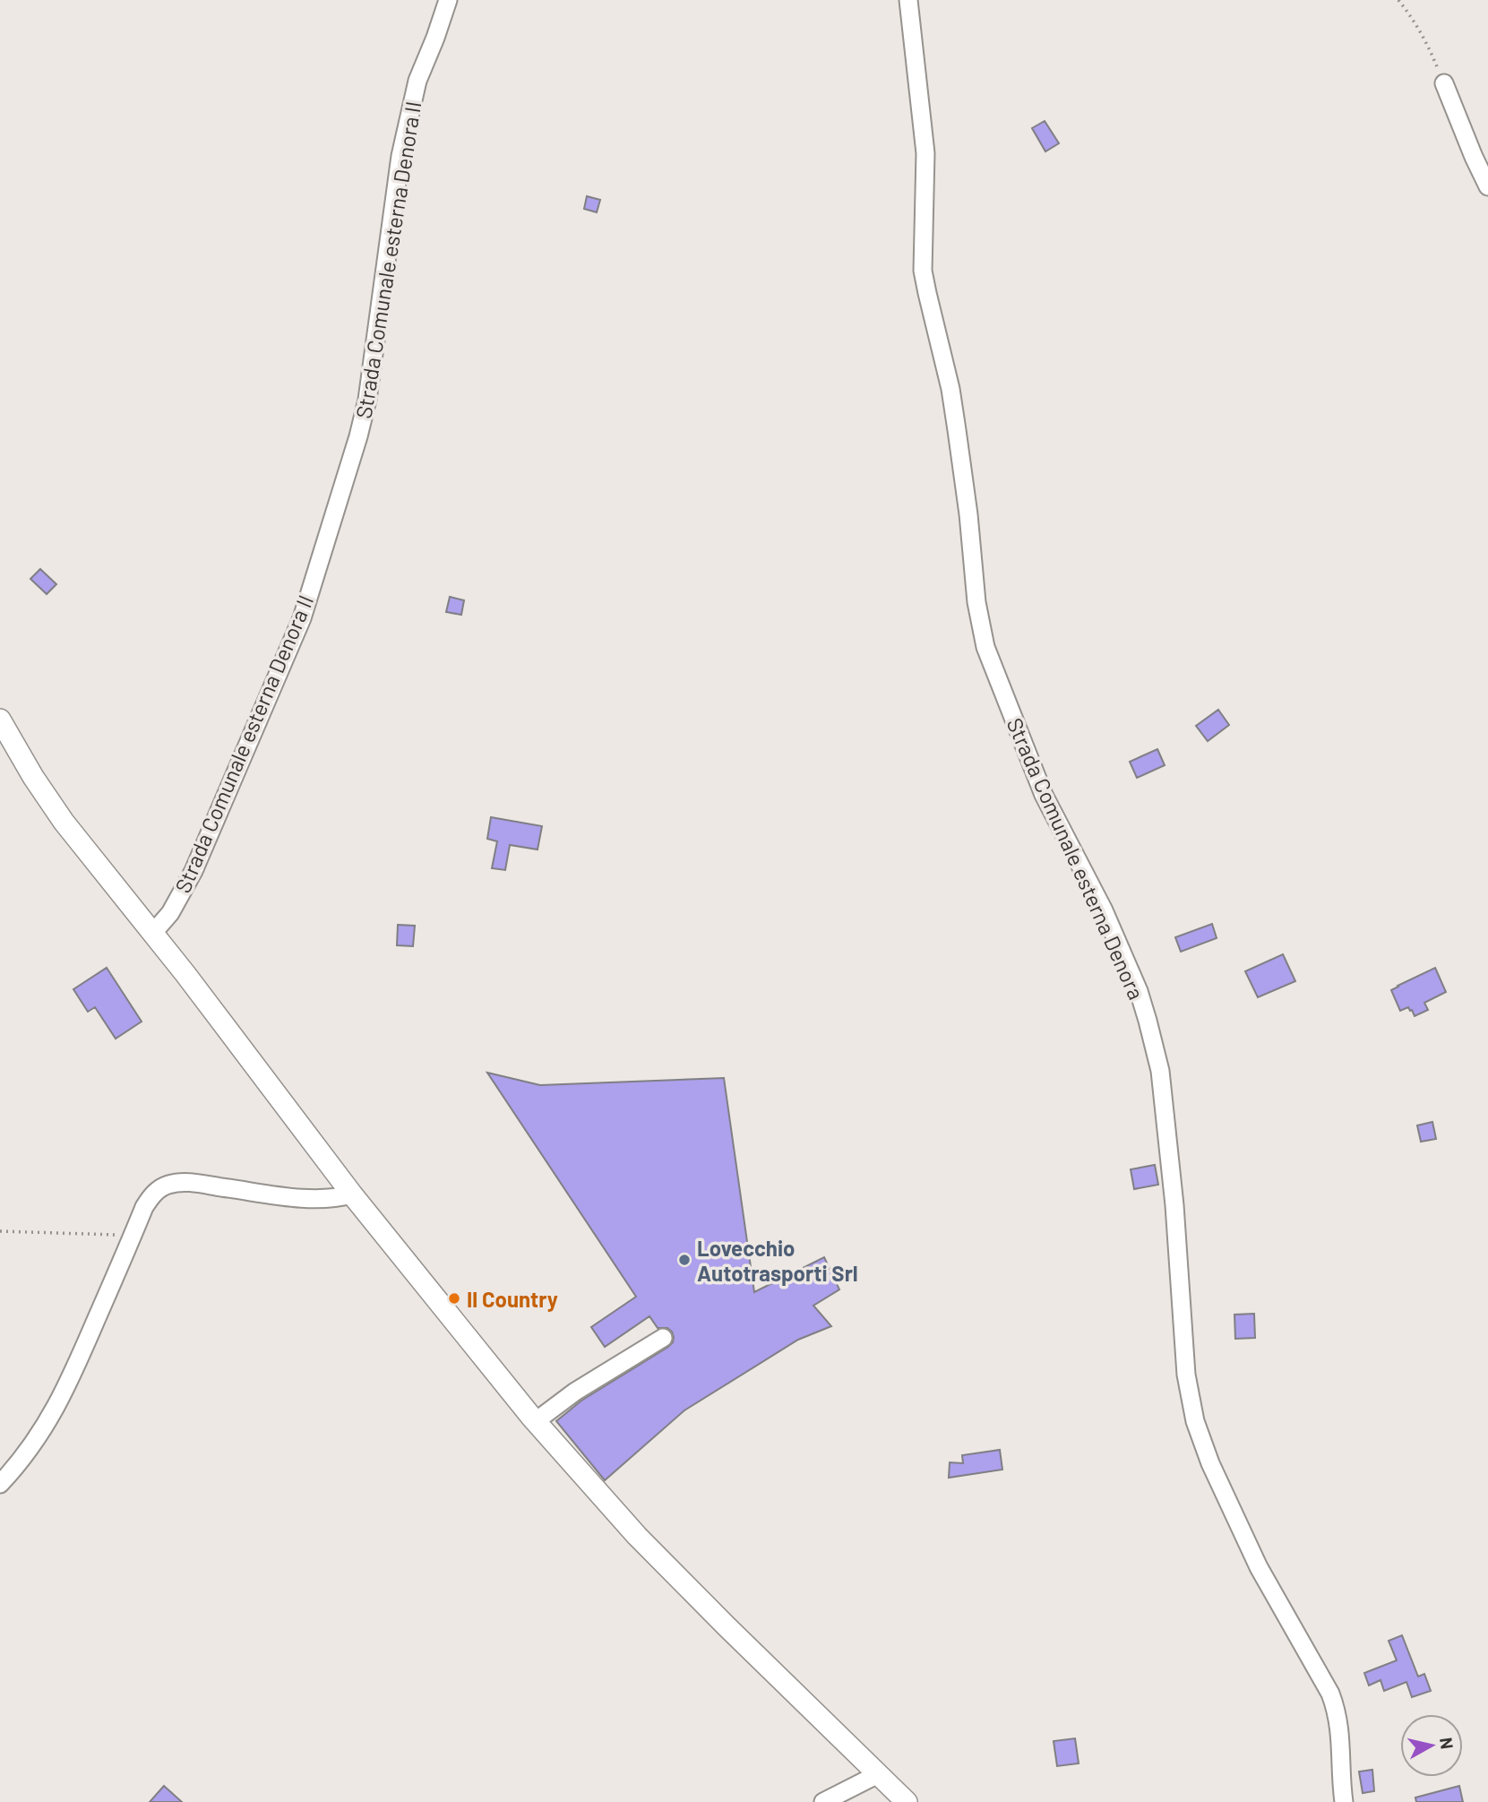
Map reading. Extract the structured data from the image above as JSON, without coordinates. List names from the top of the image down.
{
  "streets": {
    "street": ["Strada Comunale esterna Denora II", "Strada Comunale esterna Denora"]
  },
  "places": ["Lovecchio Autotrasporti Srl", "Il Country"],
  "north": "right"
}
